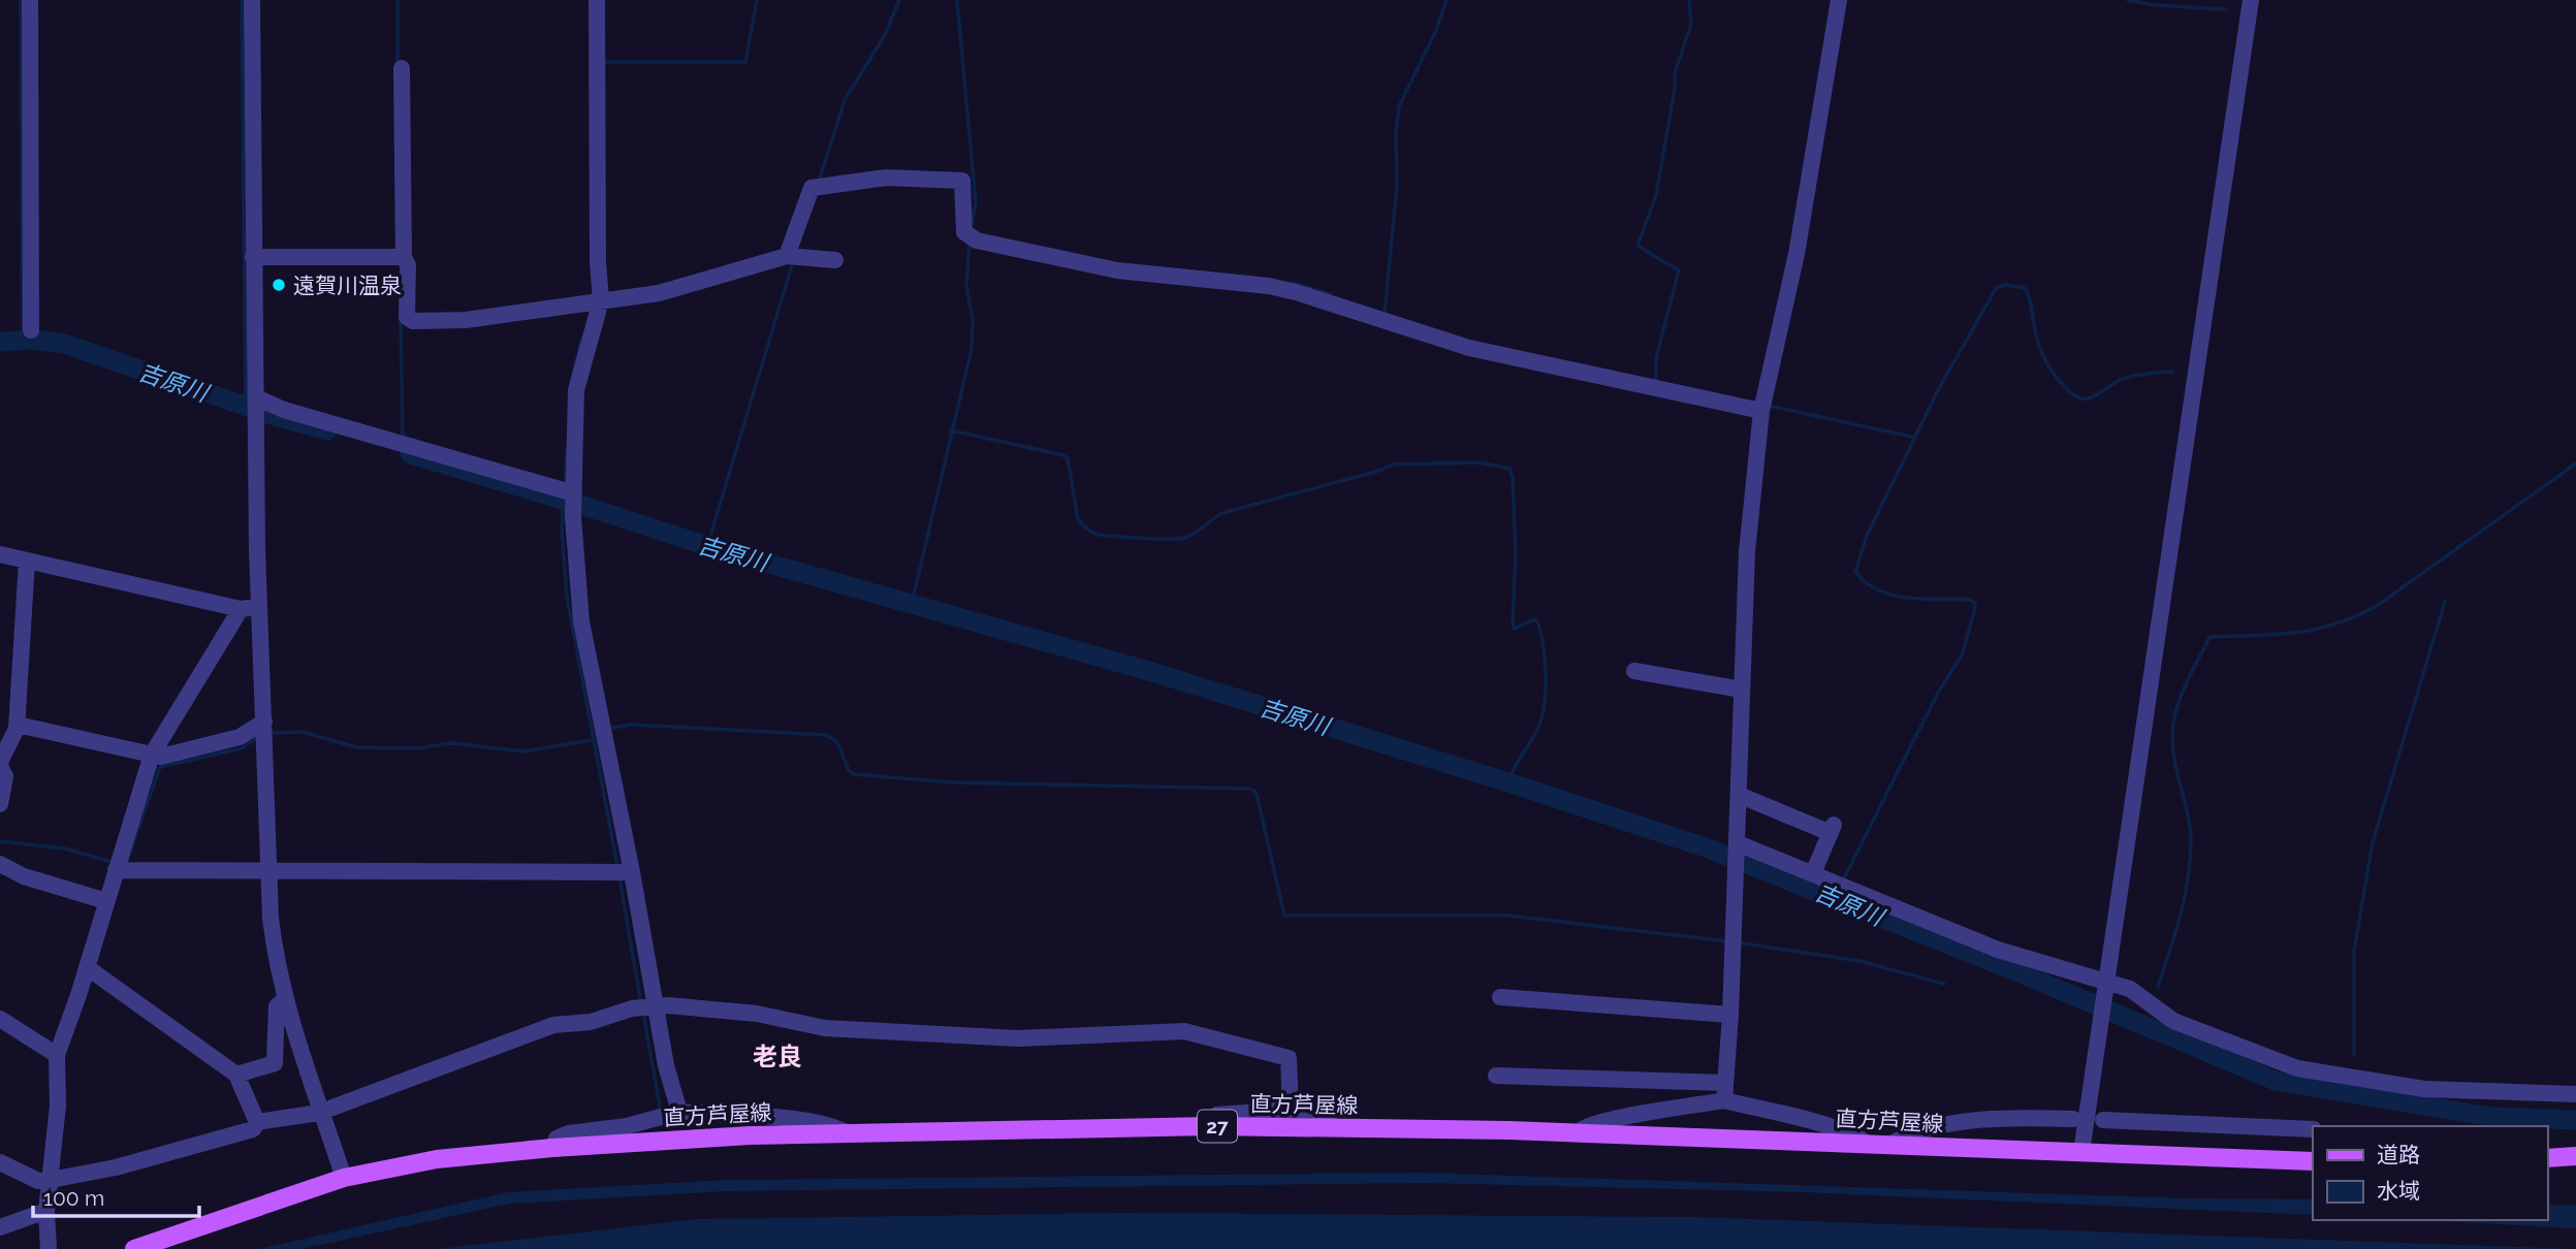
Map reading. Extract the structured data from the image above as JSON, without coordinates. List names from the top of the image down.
{
  "streets": {
    "main road": ["直方芦屋線", "27"]
  },
  "districts": ["老良"],
  "water": ["吉原川"],
  "places": ["遠賀川温泉"],
  "legend": ["道路", "水域"],
  "scale_bar": "100 m"
}
